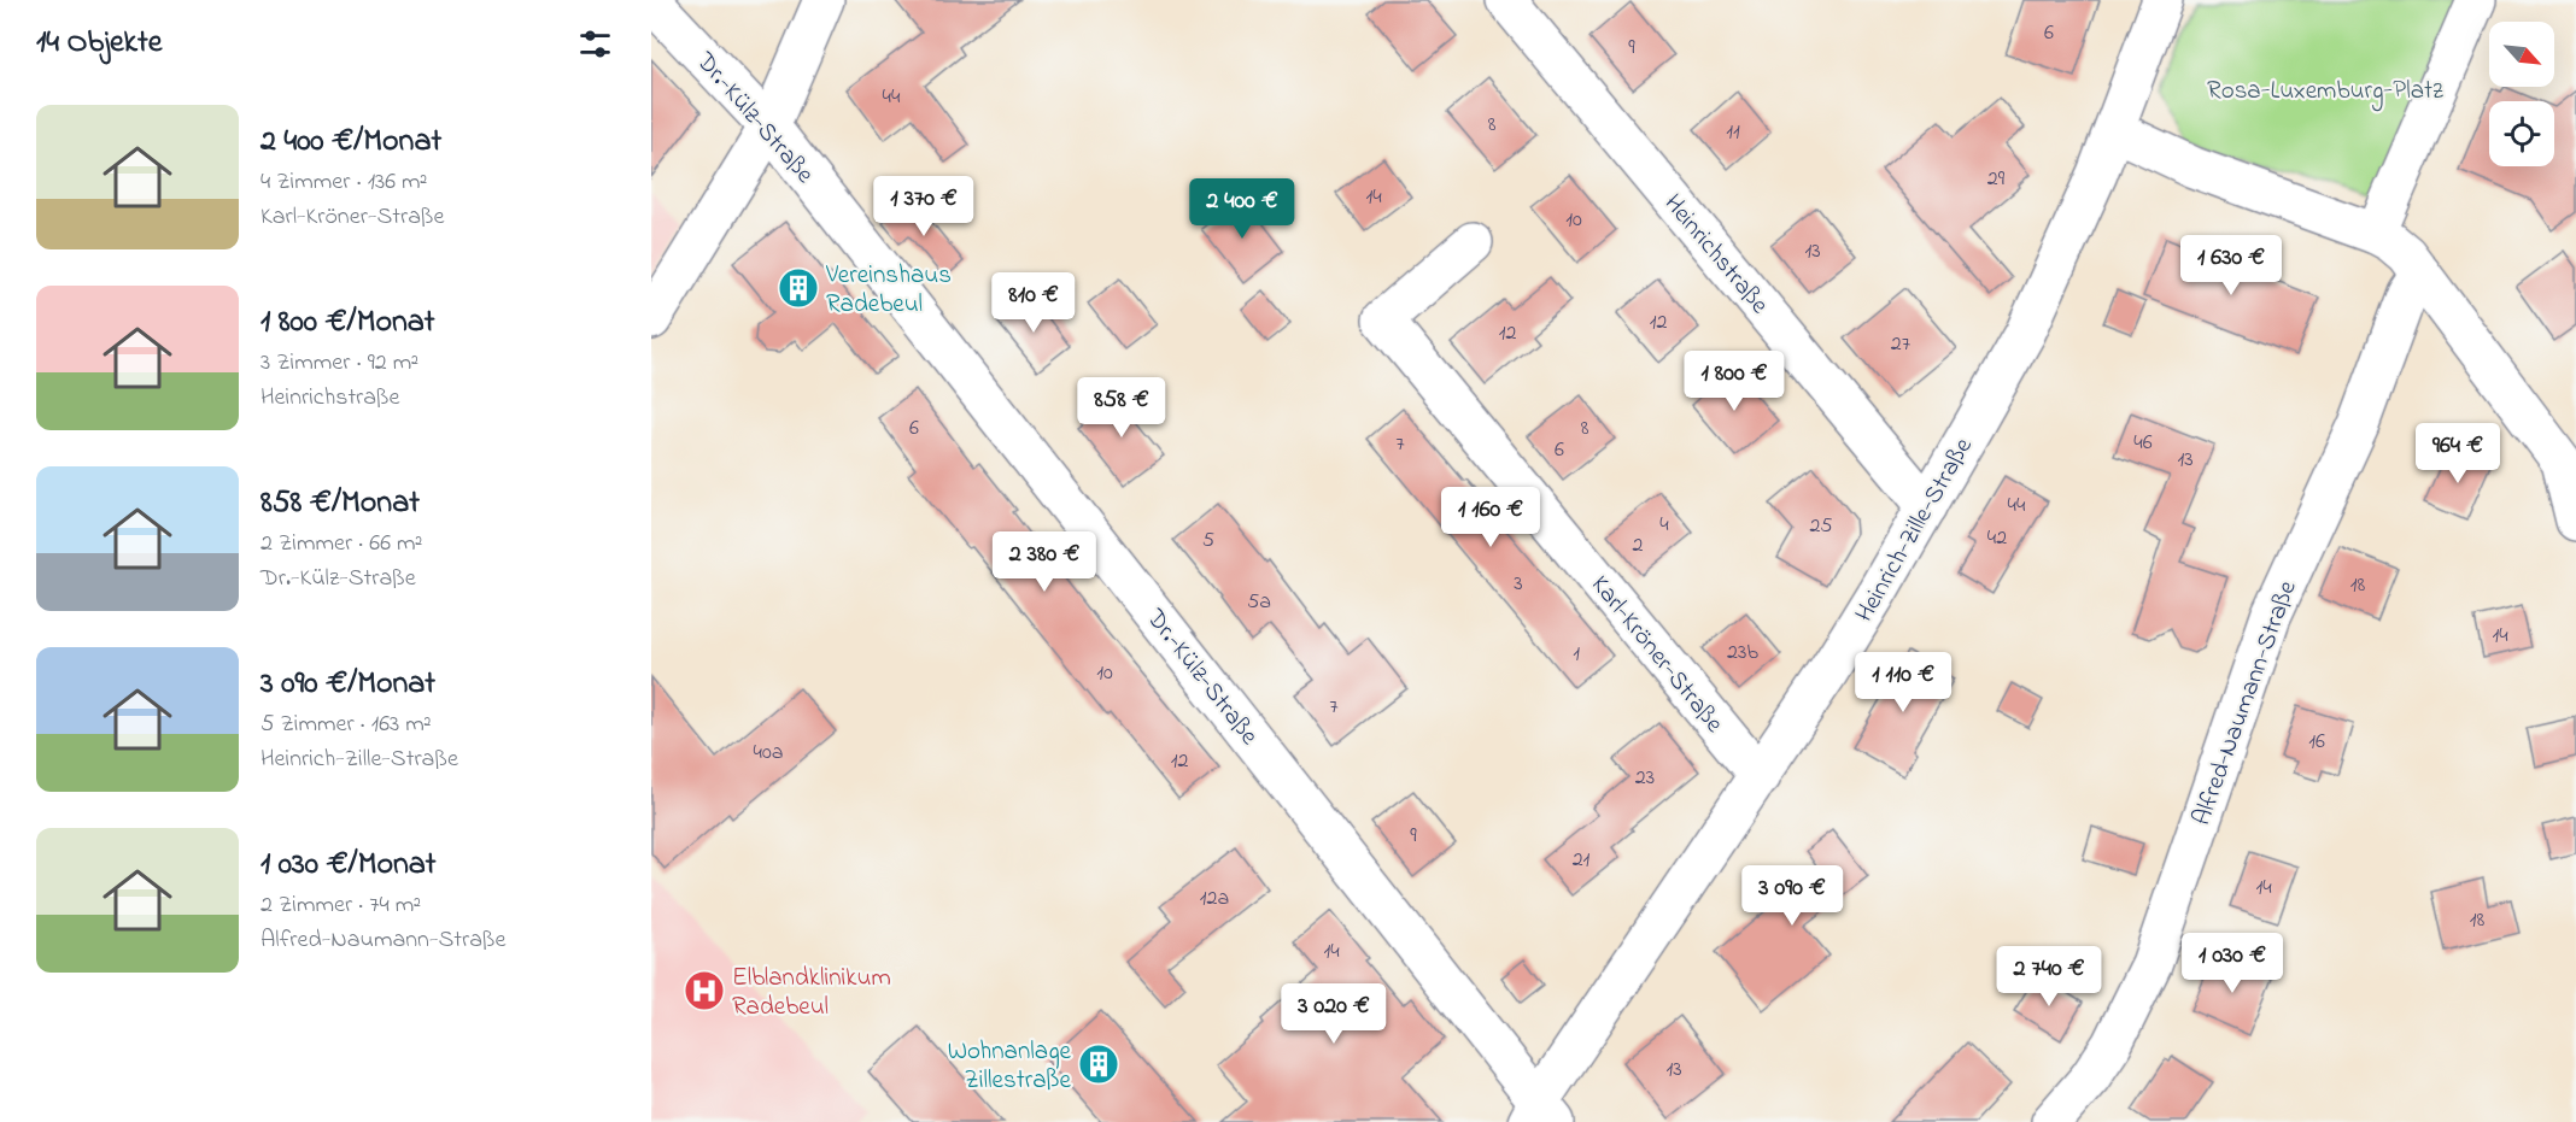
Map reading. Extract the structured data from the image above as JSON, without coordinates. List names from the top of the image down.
{
  "streets": {
    "street": [
      "Dr.-Külz-Straße",
      "Heinrichstraße",
      "Heinrich-Zille-Straße",
      "Karl-Kröner-Straße",
      "Alfred-Naumann-Straße"
    ]
  },
  "crossings": [
    ["Dr.-Külz-Straße", "Heinrich-Zille-Straße"],
    ["Heinrichstraße", "Heinrich-Zille-Straße"],
    ["Heinrich-Zille-Straße", "Karl-Kröner-Straße"]
  ],
  "parks": ["Rosa-Luxemburg-Platz"],
  "places": {
    "building": ["Vereinshaus Radebeul", "Wohnanlage Zillestraße"],
    "hospital": ["Elblandklinikum Radebeul"]
  },
  "house_numbers": [
    "6",
    "9",
    "44",
    "8",
    "11",
    "29",
    "14",
    "10",
    "13",
    "12",
    "12",
    "27",
    "6",
    "8",
    "46",
    "7",
    "6",
    "13",
    "44",
    "4",
    "25",
    "42",
    "5",
    "2",
    "3",
    "18",
    "5a",
    "14",
    "23b",
    "1",
    "10",
    "7",
    "16",
    "40a",
    "12",
    "23",
    "9",
    "21",
    "14",
    "12a",
    "18",
    "14",
    "13"
  ],
  "north": "bottom right",
  "page": {
    "heading": "14 Objekte",
    "list": [
      {
        "name": "2 400 €/Monat",
        "note": "4 Zimmer · 136 m² · Karl-Kröner-Straße"
      },
      {
        "name": "1 800 €/Monat",
        "note": "3 Zimmer · 92 m² · Heinrichstraße"
      },
      {
        "name": "858 €/Monat",
        "note": "2 Zimmer · 66 m² · Dr.-Külz-Straße"
      },
      {
        "name": "3 090 €/Monat",
        "note": "5 Zimmer · 163 m² · Heinrich-Zille-Straße"
      },
      {
        "name": "1 030 €/Monat",
        "note": "2 Zimmer · 74 m² · Alfred-Naumann-Straße"
      }
    ],
    "price": [
      "1 370 €",
      "2 400 €",
      "1 630 €",
      "810 €",
      "1 800 €",
      "858 €",
      "964 €",
      "1 160 €",
      "2 380 €",
      "1 110 €",
      "3 090 €",
      "1 030 €",
      "2 740 €",
      "3 020 €"
    ]
  }
}
